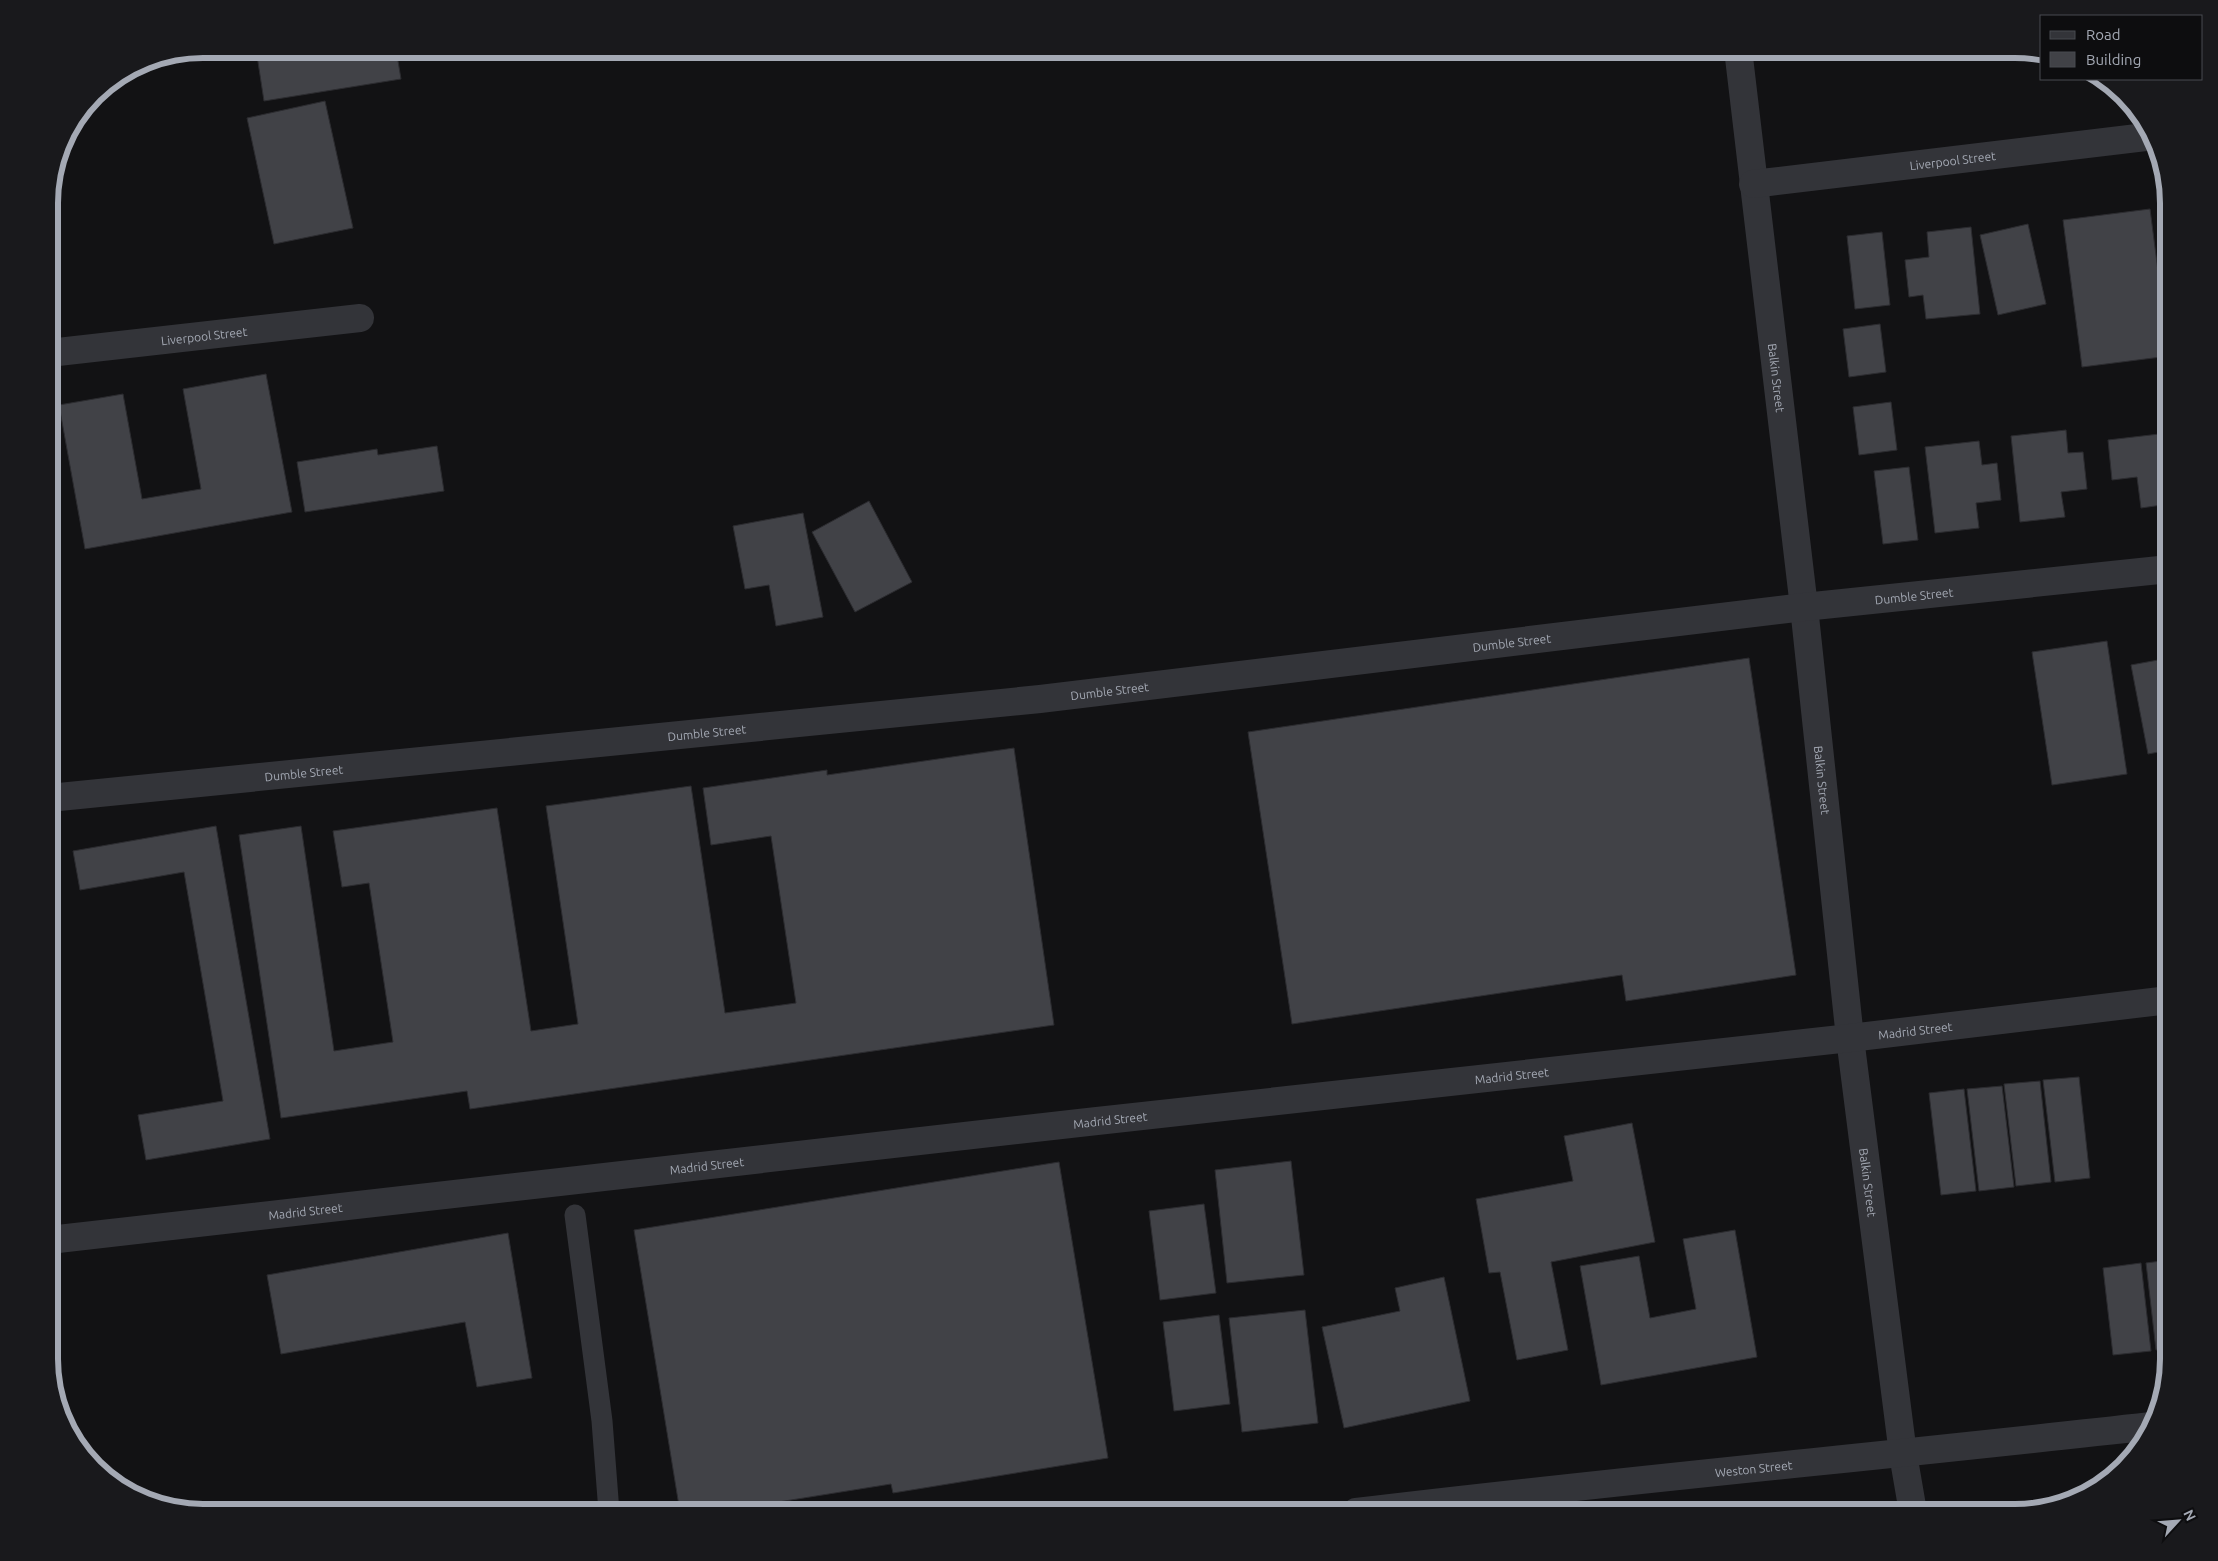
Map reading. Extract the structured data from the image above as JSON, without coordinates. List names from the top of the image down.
{
  "streets": {
    "street": [
      "Liverpool Street",
      "Balkin Street",
      "Dumble Street",
      "Madrid Street",
      "Weston Street"
    ]
  },
  "crossings": [
    ["Liverpool Street", "Balkin Street"],
    ["Balkin Street", "Dumble Street"],
    ["Balkin Street", "Madrid Street"],
    ["Balkin Street", "Weston Street"]
  ],
  "legend": ["Road", "Building"],
  "north": "top right"
}
